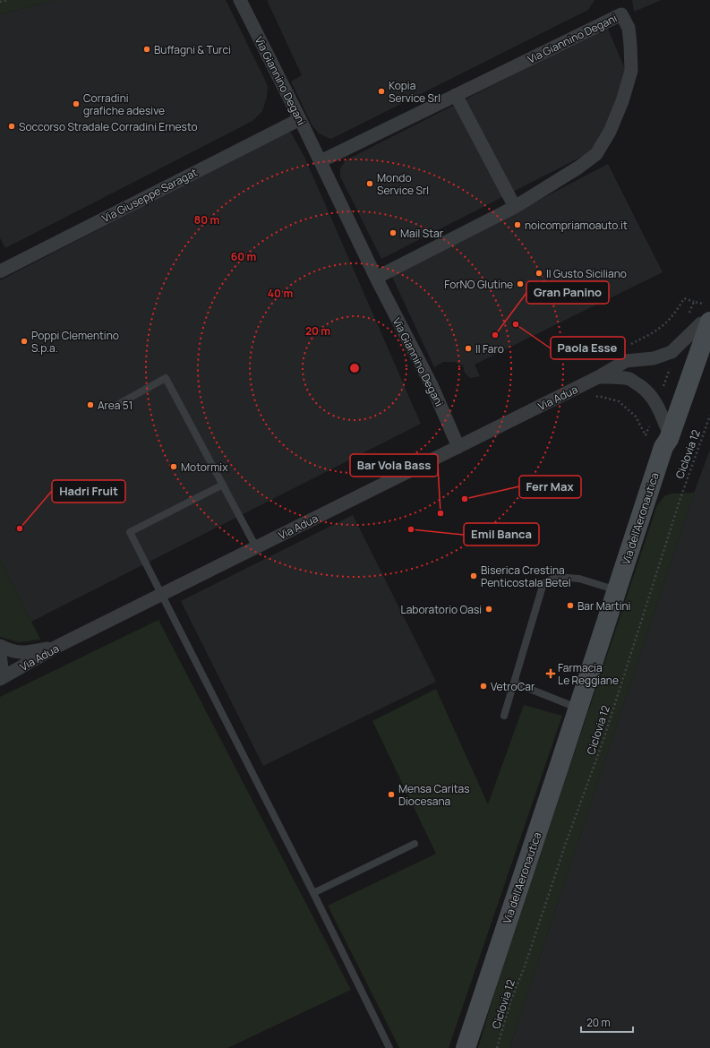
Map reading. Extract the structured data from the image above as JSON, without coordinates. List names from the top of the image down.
{
  "streets": {
    "main road": ["Via dell'Aeronautica"],
    "street": ["Via Giannino Degani", "Via Giuseppe Saragat", "Via Adua"],
    "path": ["Ciclovia 12"]
  },
  "crossings": [
    ["Via Giannino Degani", "Via Giuseppe Saragat"],
    ["Via Giannino Degani", "Via Adua"],
    ["Via Adua", "Via dell'Aeronautica"]
  ],
  "places": {
    "other": [
      "Buffagni & Turci",
      "Kopia Service Srl",
      "Corradini grafiche adesive",
      "Soccorso Stradale Corradini Ernesto",
      "Mondo Service Srl",
      "noicompriamoauto.it",
      "Mail Star",
      "Il Gusto Siciliano",
      "ForNO Glutine",
      "Paola Esse",
      "Gran Panino",
      "Poppi Clementino S.p.a.",
      "Il Faro",
      "Area 51",
      "Motormix",
      "Ferr Max",
      "Bar Vola Bass",
      "Hadri Fruit",
      "Emil Banca",
      "Biserica Crestina Penticostala Betel",
      "Bar Martini",
      "Laboratorio Oasi",
      "VetroCar",
      "Mensa Caritas Diocesana"
    ],
    "health": ["Farmacia Le Reggiane"]
  },
  "scale_bar": "20 m",
  "rings": [
    "80 m",
    "60 m",
    "40 m",
    "20 m"
  ]
}
